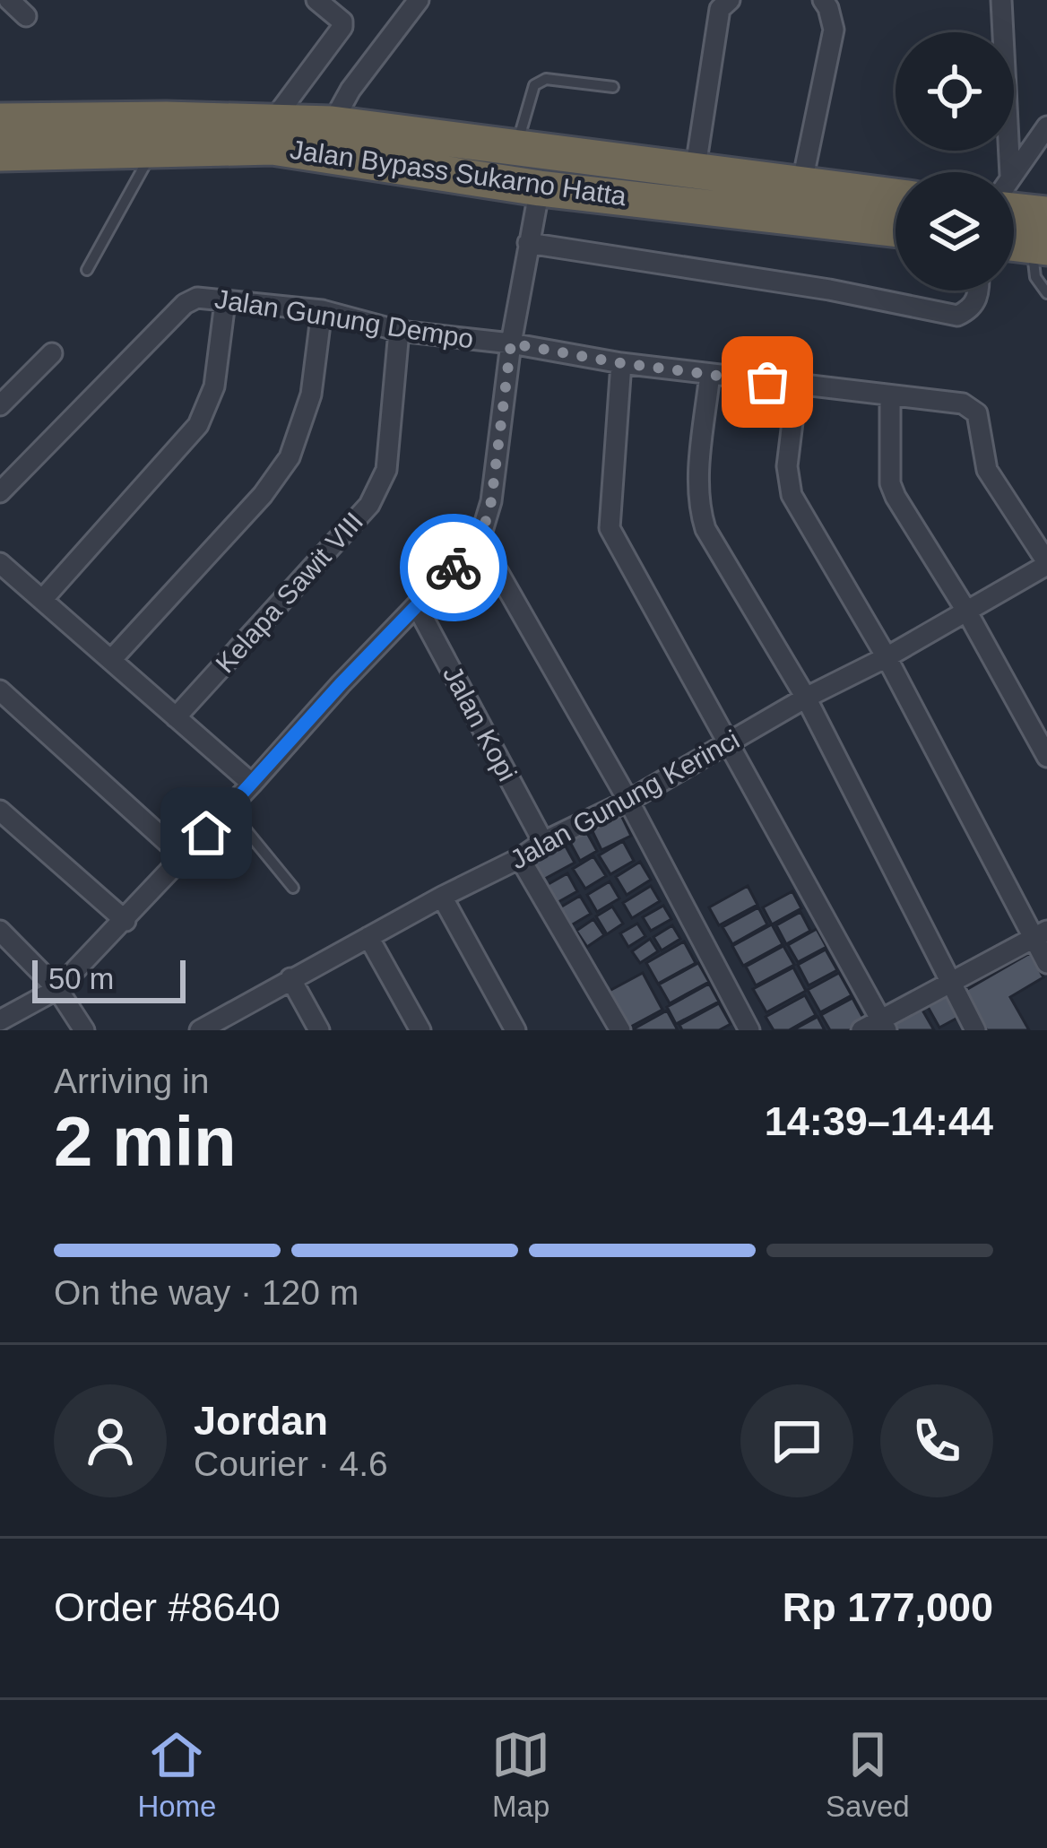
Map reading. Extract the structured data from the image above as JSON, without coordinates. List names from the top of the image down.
{
  "streets": {
    "highway": ["Jalan Bypass Sukarno Hatta"],
    "street": [
      "Jalan Gunung Dempo",
      "Kelapa Sawit VIII",
      "Jalan Kopi",
      "Jalan Gunung Kerinci"
    ]
  },
  "crossings": [
    ["Jalan Gunung Dempo", "Kelapa Sawit VIII"],
    ["Jalan Gunung Dempo", "Jalan Gunung Kerinci"],
    ["Jalan Kopi", "Jalan Gunung Kerinci"]
  ],
  "scale_bar": "50 m",
  "page": {
    "scale": "50 m",
    "heading": ["2 min", "Arriving in", "14:39–14:44"],
    "panel": [
      "Jordan",
      "Courier · 4.6",
      "Order #8640",
      "Rp 177,000"
    ],
    "bar": "On the way · 120 m",
    "tabs": ["Home", "Map", "Saved"]
  }
}
